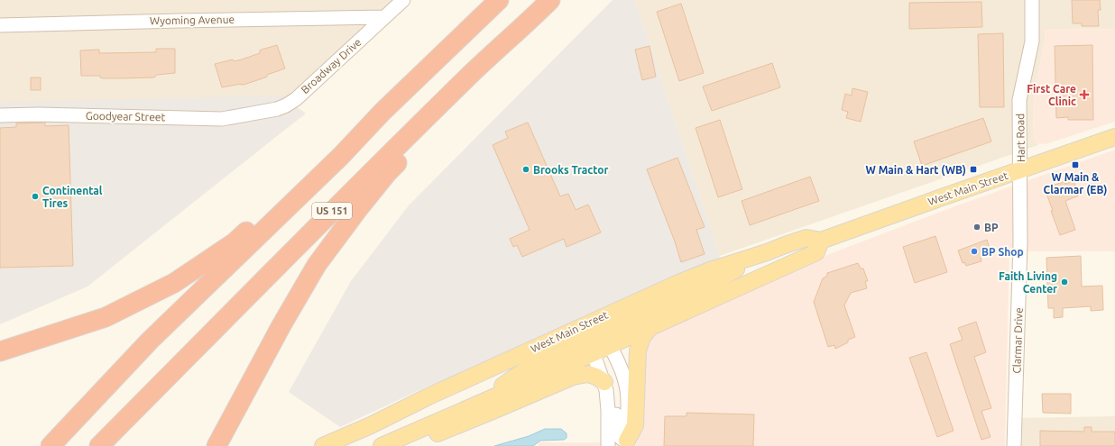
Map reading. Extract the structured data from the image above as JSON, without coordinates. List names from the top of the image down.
{
  "streets": {
    "highway": ["US 151"],
    "main road": ["West Main Street"],
    "street": [
      "Wyoming Avenue",
      "Broadway Drive",
      "Goodyear Street",
      "Hart Road",
      "Clarmar Drive"
    ]
  },
  "crossings": [
    ["Wyoming Avenue", "Broadway Drive"],
    ["Broadway Drive", "Goodyear Street"],
    ["Hart Road", "West Main Street"],
    ["Hart Road", "Clarmar Drive"],
    ["West Main Street", "Clarmar Drive"]
  ],
  "places": {
    "health": ["First Care Clinic"],
    "transit": ["W Main & Clarmar (EB)", "W Main & Hart (WB)"],
    "other": [
      "Brooks Tractor",
      "Continental Tires",
      "BP",
      "BP Shop",
      "Faith Living Center"
    ]
  }
}
